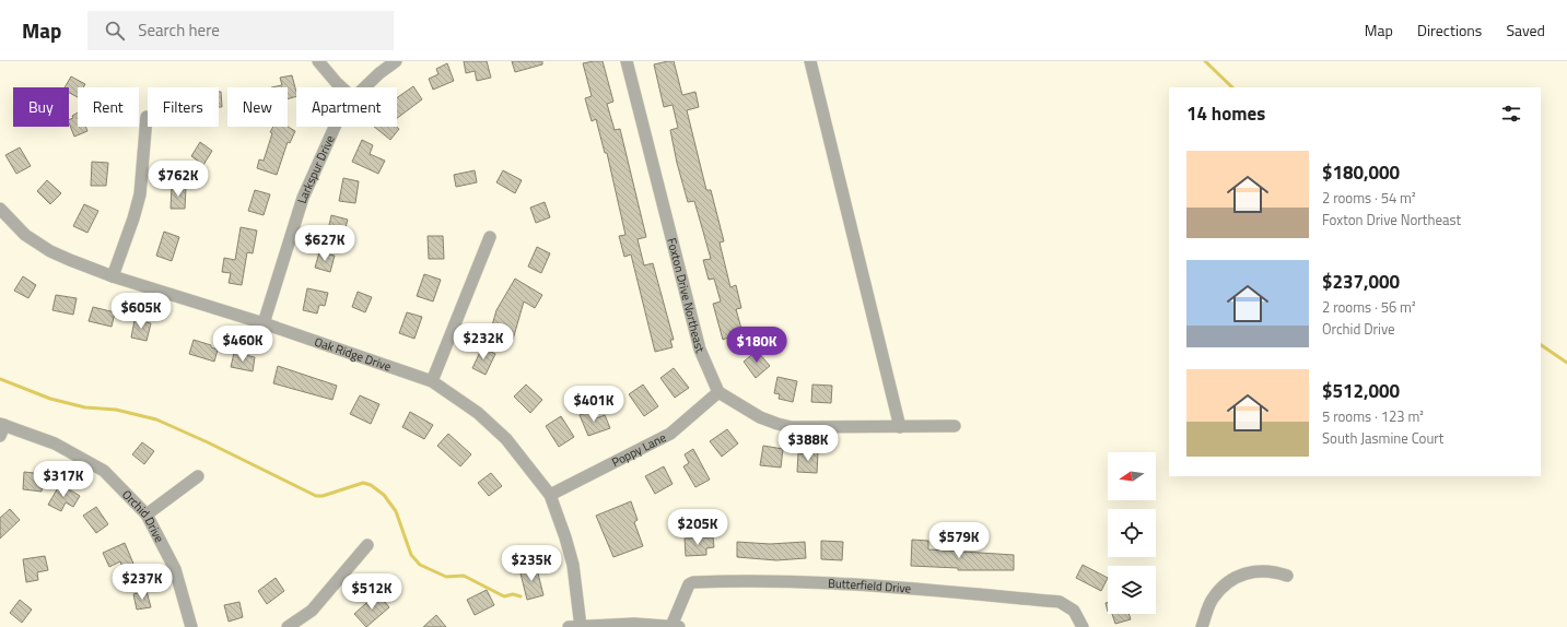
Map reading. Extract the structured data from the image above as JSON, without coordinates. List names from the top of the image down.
{
  "streets": {
    "street": [
      "Larkspur Drive",
      "Foxton Drive Northeast",
      "Oak Ridge Drive",
      "Poppy Lane",
      "Orchid Drive",
      "Butterfield Drive"
    ]
  },
  "crossings": [
    ["Larkspur Drive", "Oak Ridge Drive"],
    ["Foxton Drive Northeast", "Poppy Lane"],
    ["Oak Ridge Drive", "Poppy Lane"],
    ["Oak Ridge Drive", "Butterfield Drive"]
  ],
  "north": "left",
  "page": {
    "header": "Map",
    "search": "Search here",
    "nav": ["Map", "Directions", "Saved"],
    "chip": [
      "Buy",
      "Rent",
      "Filters",
      "New",
      "Apartment"
    ],
    "heading": "14 homes",
    "list": [
      {
        "name": "$180,000",
        "note": "2 rooms · 54 m² · Foxton Drive Northeast"
      },
      {
        "name": "$237,000",
        "note": "2 rooms · 56 m² · Orchid Drive"
      },
      {
        "name": "$512,000",
        "note": "5 rooms · 123 m² · South Jasmine Court"
      }
    ],
    "price": [
      "$762K",
      "$627K",
      "$605K",
      "$232K",
      "$460K",
      "$180K",
      "$401K",
      "$388K",
      "$317K",
      "$205K",
      "$579K",
      "$235K",
      "$237K",
      "$512K"
    ]
  }
}
